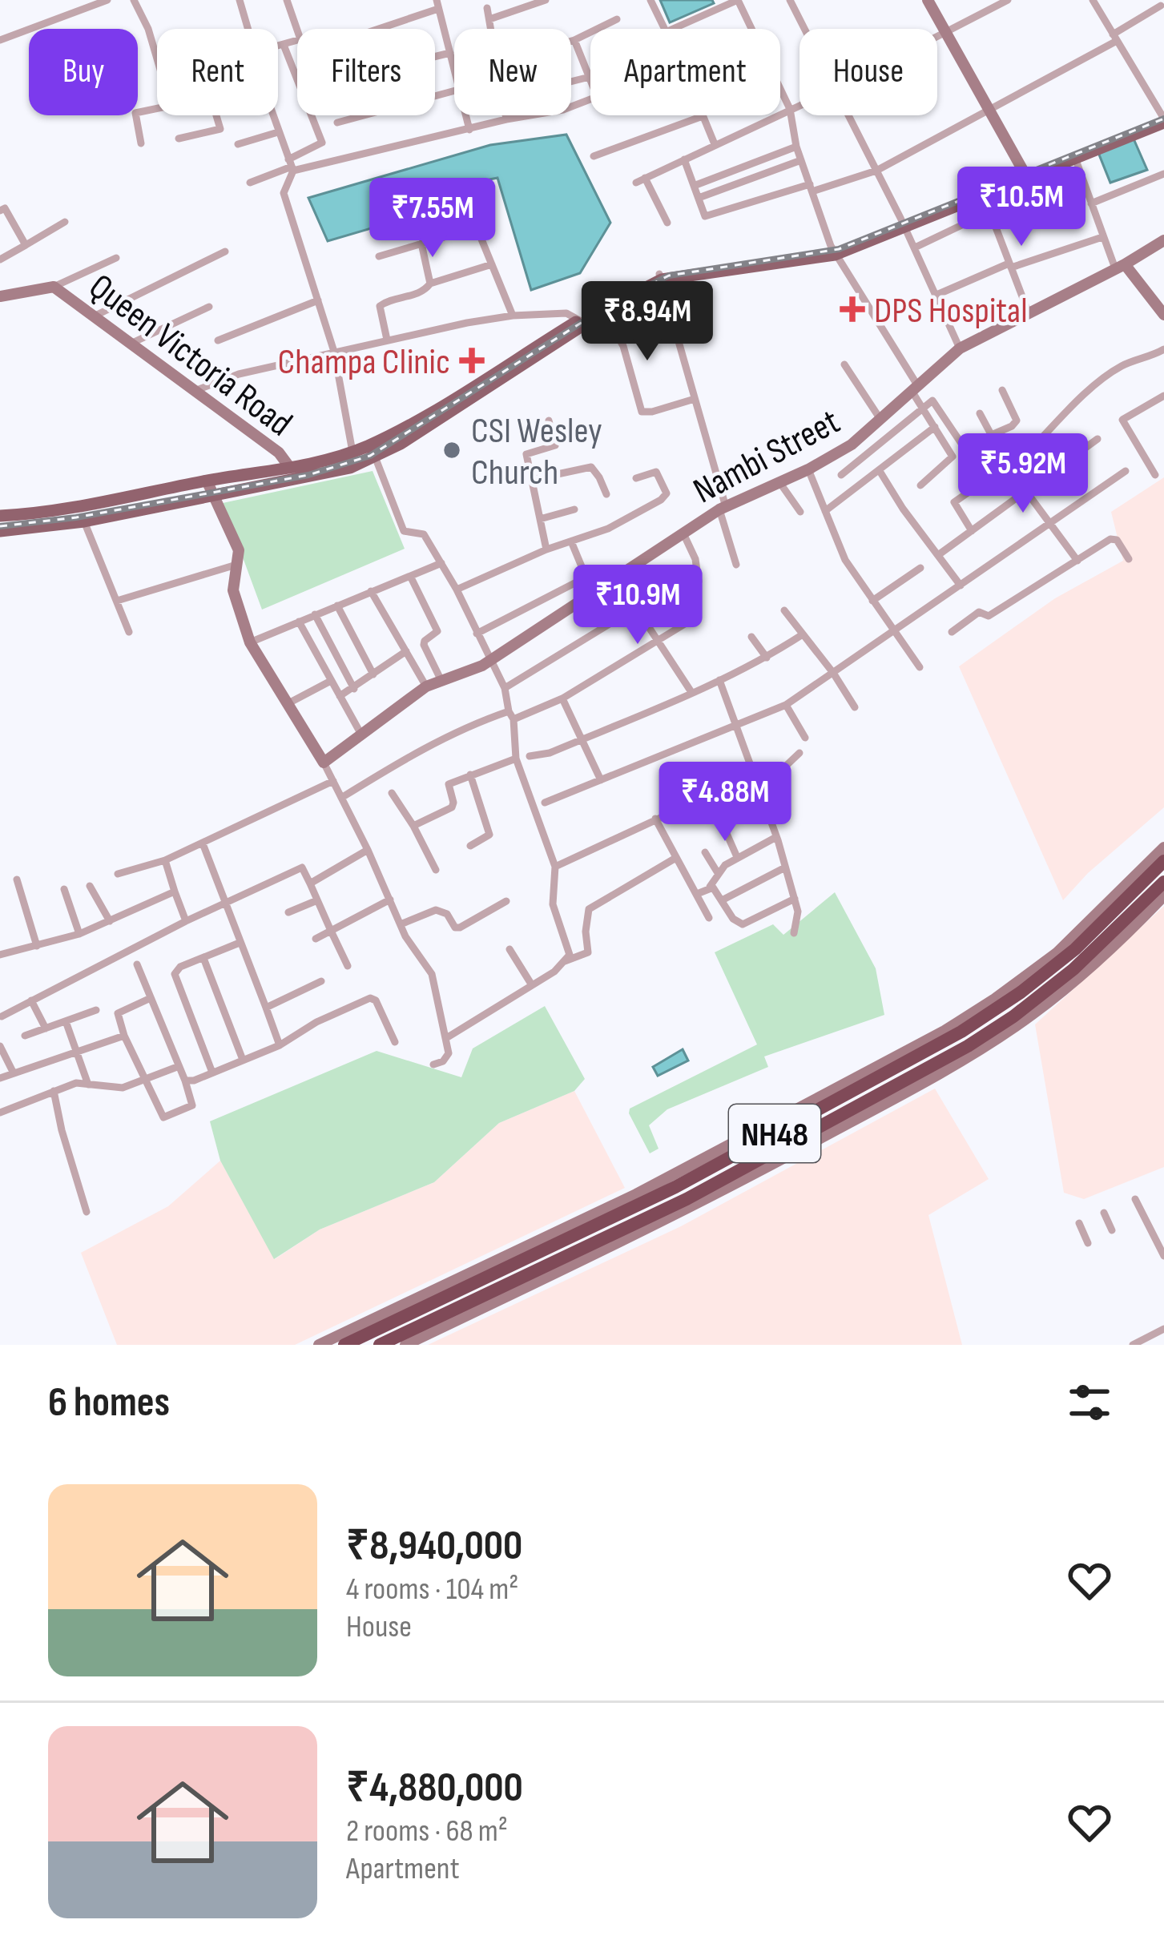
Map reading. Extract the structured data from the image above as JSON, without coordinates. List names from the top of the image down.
{
  "streets": {
    "highway": ["NH48"],
    "street": ["Queen Victoria Road", "Nambi Street"]
  },
  "places": {
    "health": ["DPS Hospital", "Champa Clinic"],
    "other": ["CSI Wesley Church"]
  },
  "page": {
    "chip": [
      "Buy",
      "Rent",
      "Filters",
      "New",
      "Apartment",
      "House"
    ],
    "price": [
      "₹10.5M",
      "₹7.55M",
      "₹8.94M",
      "₹5.92M",
      "₹10.9M",
      "₹4.88M"
    ],
    "heading": "6 homes",
    "list": [
      {
        "name": "₹8,940,000",
        "note": "4 rooms · 104 m² · House"
      },
      {
        "name": "₹4,880,000",
        "note": "2 rooms · 68 m² · Apartment"
      }
    ]
  }
}
